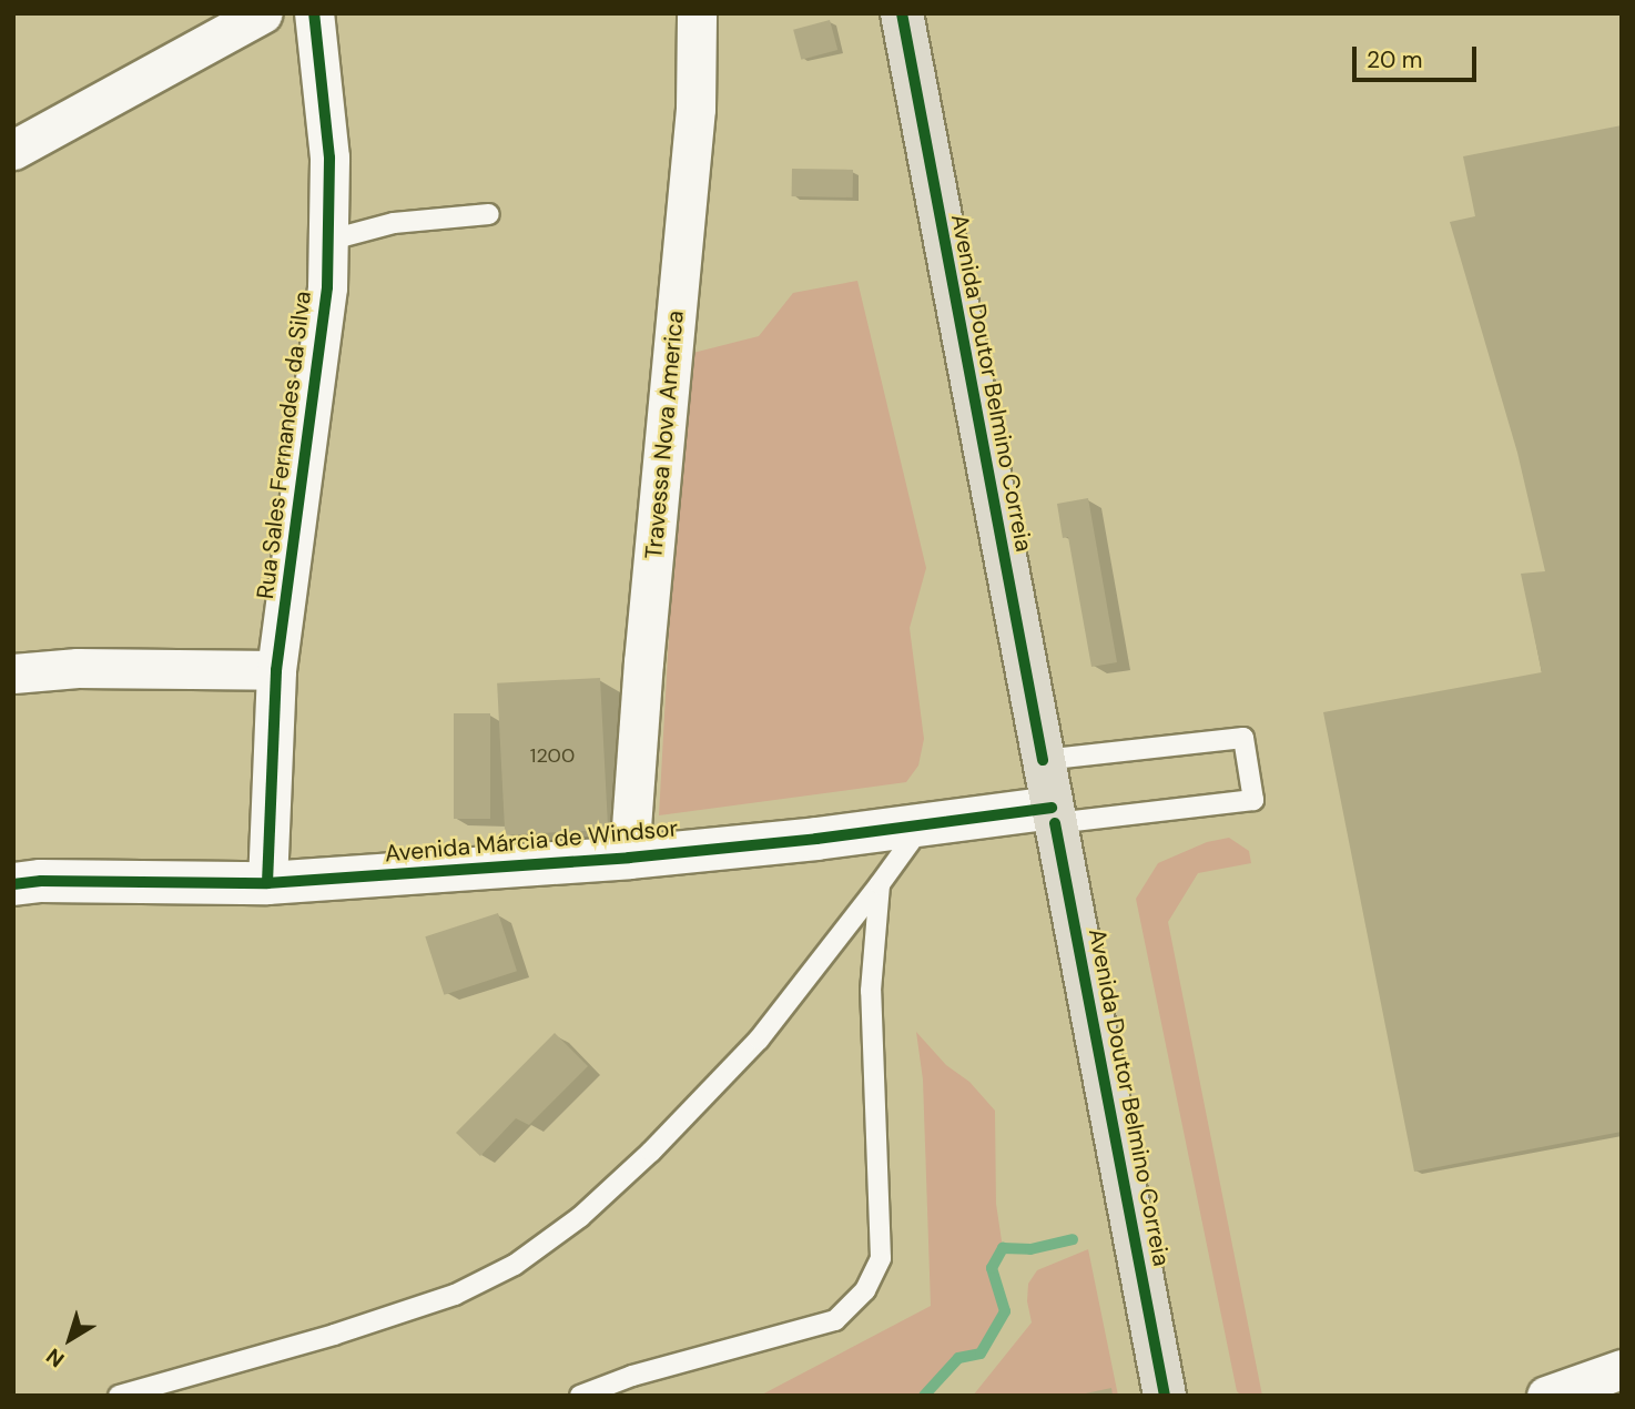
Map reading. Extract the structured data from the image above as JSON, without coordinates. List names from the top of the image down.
{
  "streets": {
    "main road": ["Avenida Doutor Belmino Correia"],
    "street": ["Travessa Nova America", "Rua Sales Fernandes da Silva", "Avenida Márcia de Windsor"]
  },
  "crossings": [
    ["Avenida Doutor Belmino Correia", "Avenida Márcia de Windsor"],
    ["Travessa Nova America", "Avenida Márcia de Windsor"],
    ["Rua Sales Fernandes da Silva", "Avenida Márcia de Windsor"]
  ],
  "house_numbers": ["1200"],
  "scale_bar": "20 m",
  "north": "bottom left"
}
